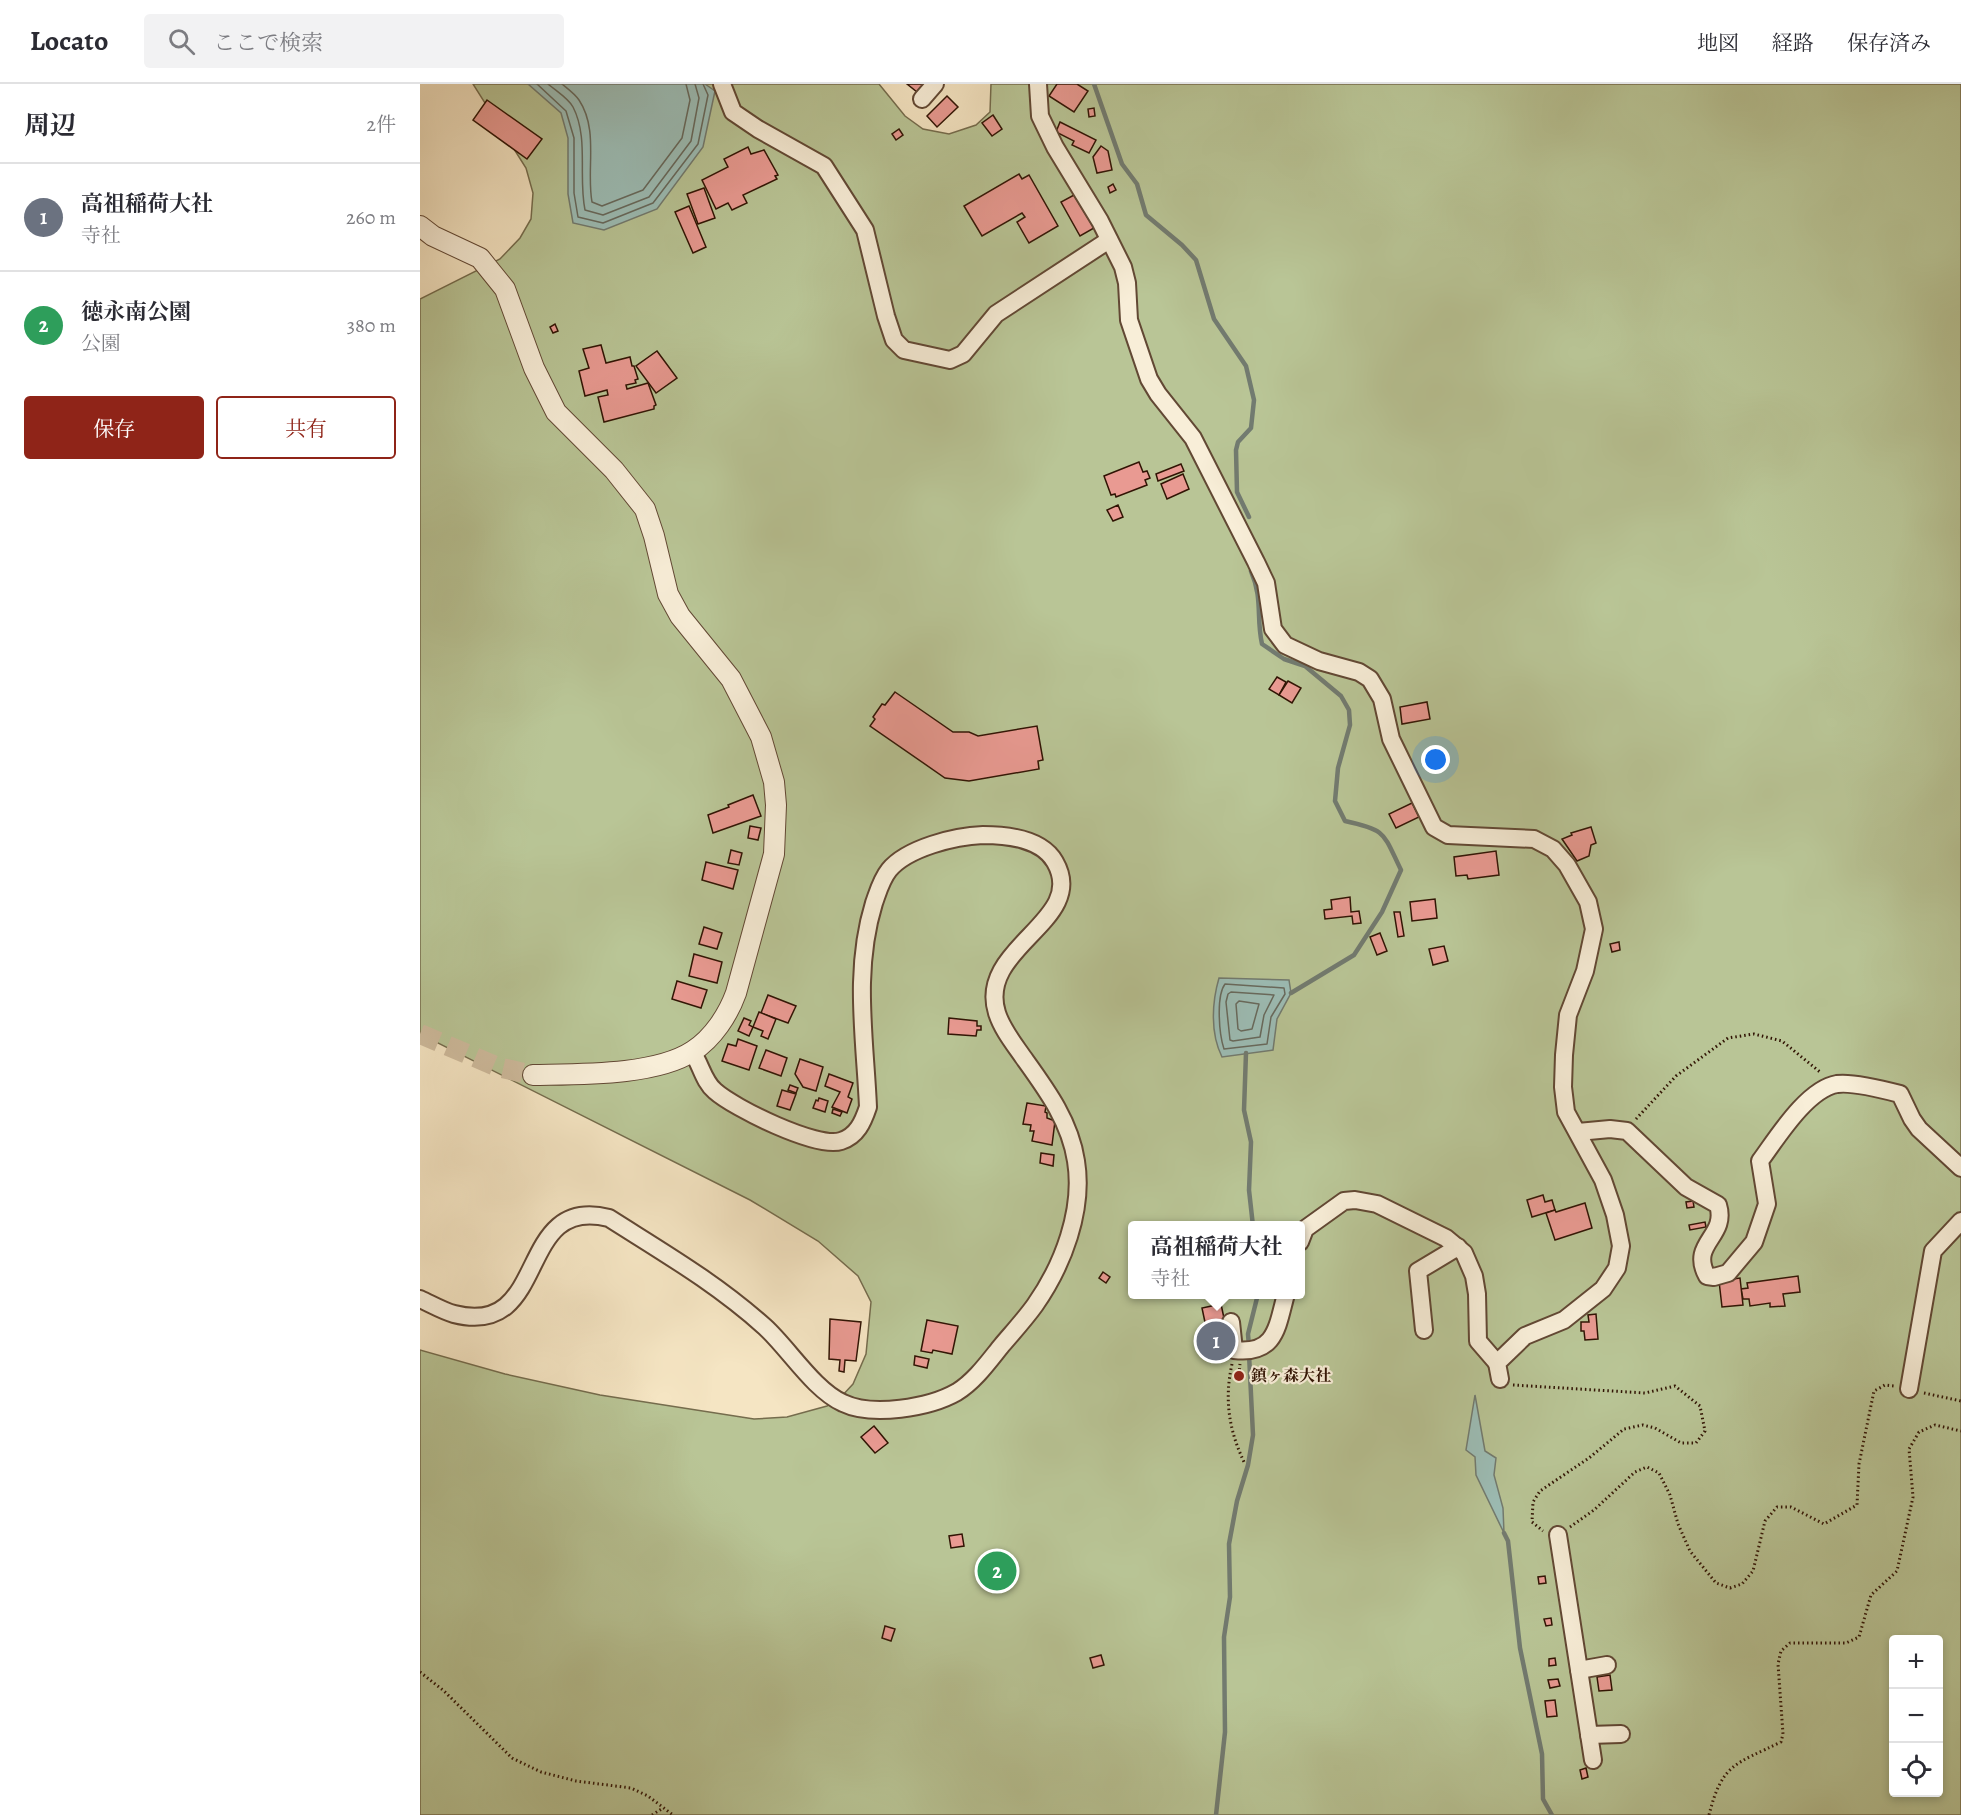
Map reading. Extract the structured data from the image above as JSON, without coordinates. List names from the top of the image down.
{
  "places": ["鎮ヶ森大社"],
  "page": {
    "header": "Locato",
    "search": "ここで検索",
    "nav": ["地図", "経路", "保存済み"],
    "heading": ["周辺", "2件"],
    "list": [
      {
        "mark": "1",
        "name": "高祖稲荷大社",
        "note": "寺社",
        "value": "260 m"
      },
      {
        "mark": "2",
        "name": "徳永南公園",
        "note": "公園",
        "value": "380 m"
      }
    ],
    "buttons": ["保存", "共有"],
    "popup": ["高祖稲荷大社", "寺社"],
    "pins": ["1", "2"],
    "map_buttons": ["+", "−"]
  }
}
